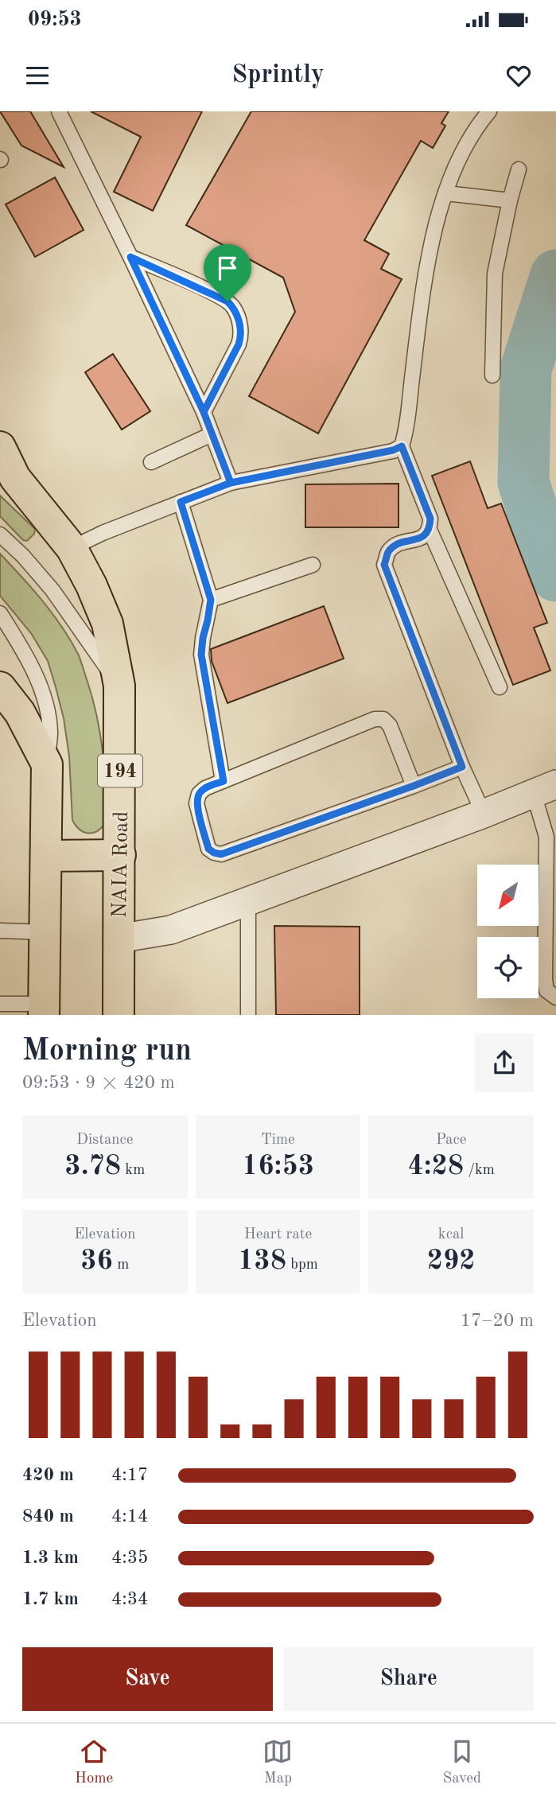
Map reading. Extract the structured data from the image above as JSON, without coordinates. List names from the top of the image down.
{
  "streets": {
    "main road": ["194", "NAIA Road"]
  },
  "north": "bottom left",
  "page": {
    "status": "09:53",
    "header": "Sprintly",
    "heading": ["Morning run", "09:53 · 9 × 420 m"],
    "stats": [
      ["Distance", "3.78 km"],
      ["Time", "16:53"],
      ["Pace", "4:28 /km"],
      ["Elevation", "36 m"],
      ["Heart rate", "138 bpm"],
      ["kcal", "292"]
    ],
    "chart": ["Elevation", "17–20 m"],
    "list": [
      {
        "name": "420 m",
        "note": "4:17"
      },
      {
        "name": "840 m",
        "note": "4:14"
      },
      {
        "name": "1.3 km",
        "note": "4:35"
      },
      {
        "name": "1.7 km",
        "note": "4:34"
      }
    ],
    "buttons": ["Save", "Share"],
    "tabs": ["Home", "Map", "Saved"]
  }
}
